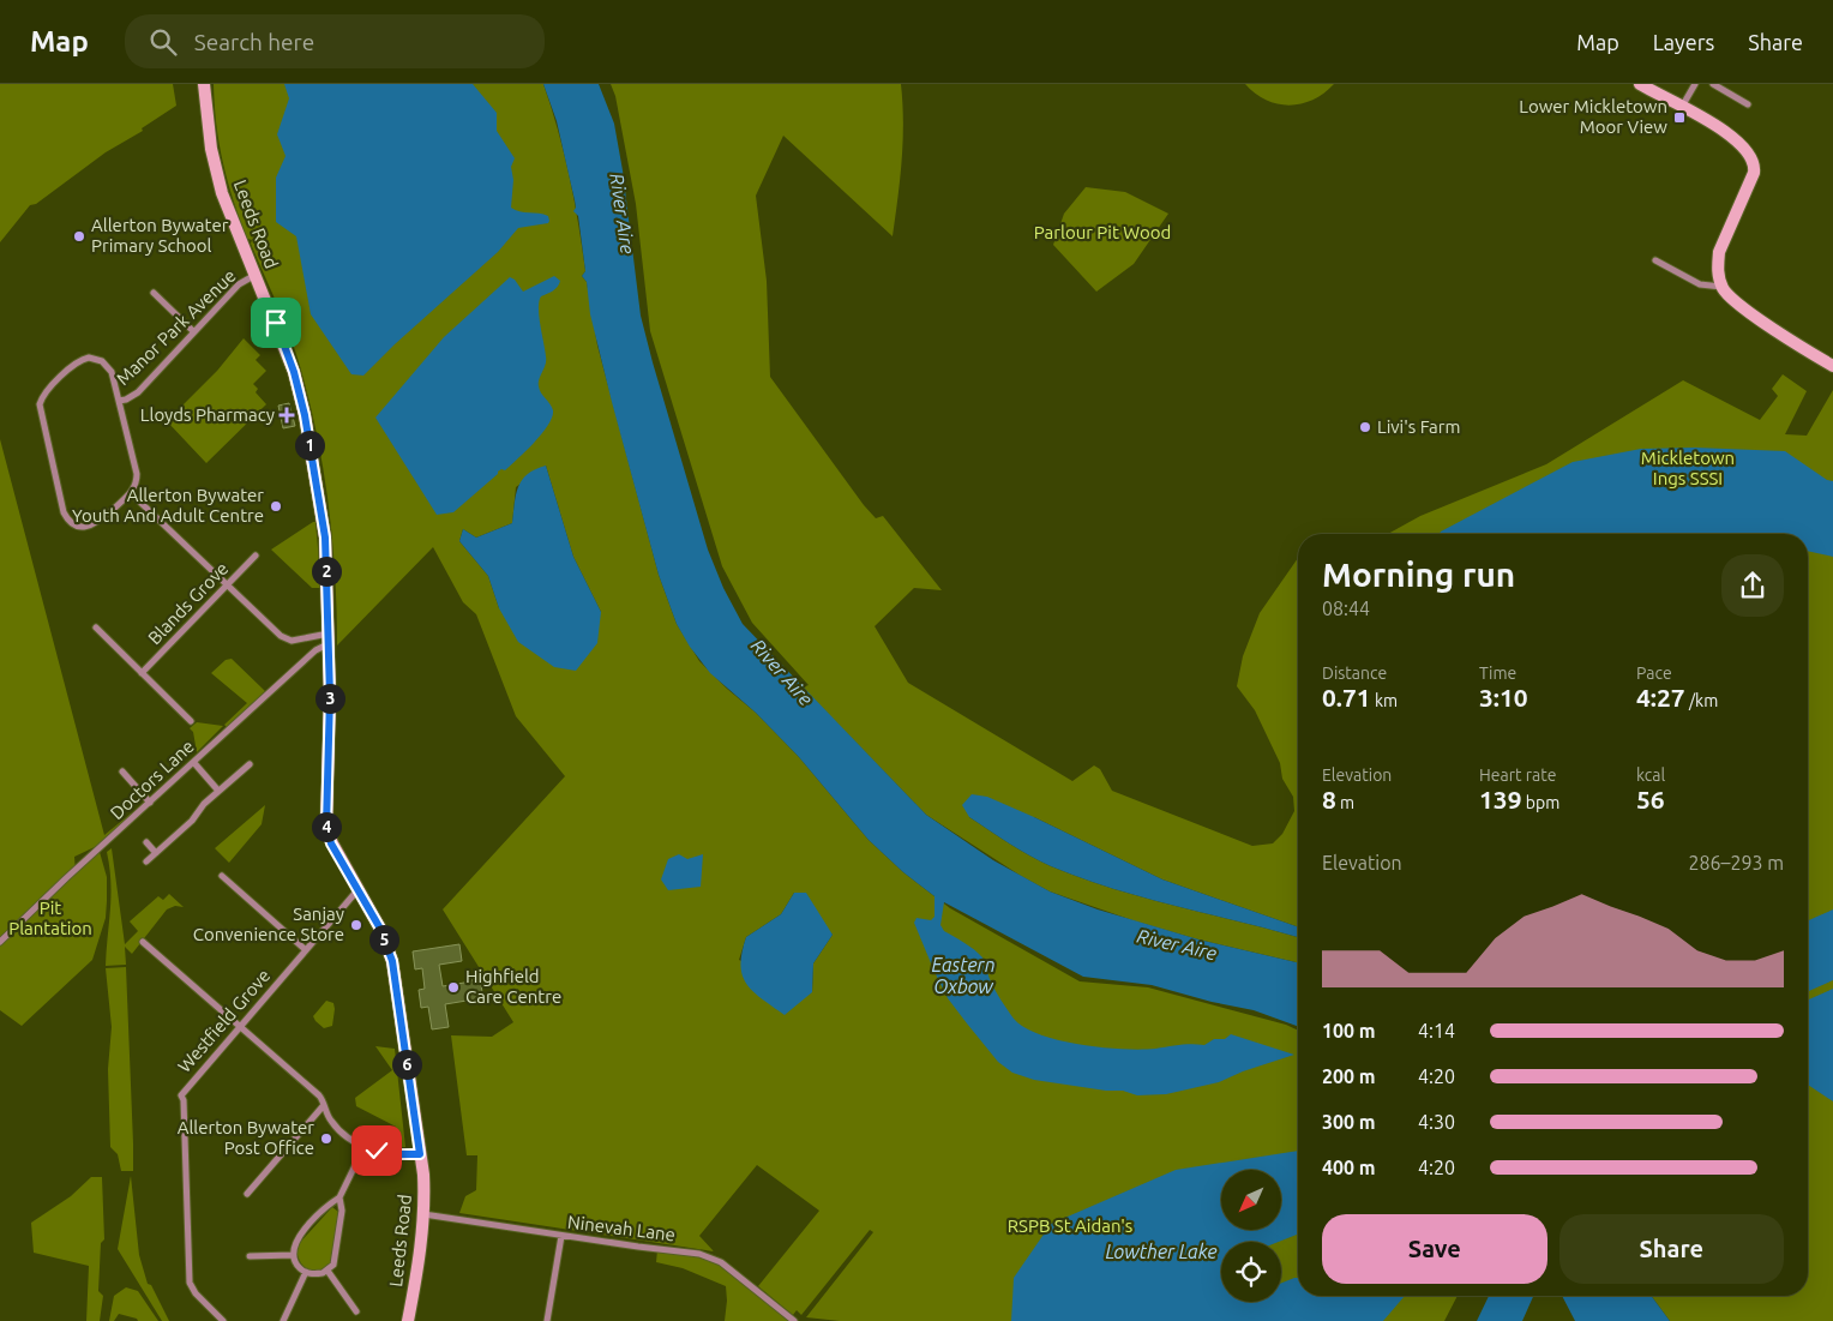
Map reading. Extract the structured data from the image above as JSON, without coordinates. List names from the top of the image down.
{
  "streets": {
    "street": [
      "Leeds Road",
      "Manor Park Avenue",
      "Blands Grove",
      "Doctors Lane",
      "Westfield Grove",
      "Ninevah Lane"
    ]
  },
  "crossings": [
    ["Leeds Road", "Manor Park Avenue"],
    ["Leeds Road", "Doctors Lane"],
    ["Leeds Road", "Westfield Grove"],
    ["Leeds Road", "Ninevah Lane"]
  ],
  "water": ["River Aire", "Eastern Oxbow", "Lowther Lake"],
  "parks": [
    "Parlour Pit Wood",
    "Mickletown Ings SSSI",
    "Pit Plantation",
    "RSPB St Aidan's"
  ],
  "places": {
    "transit": ["Lower Mickletown Moor View"],
    "other": [
      "Allerton Bywater Primary School",
      "Livi's Farm",
      "Allerton Bywater Youth And Adult Centre",
      "Sanjay Convenience Store",
      "Highfield Care Centre",
      "Allerton Bywater Post Office"
    ],
    "health": ["Lloyds Pharmacy"]
  },
  "north": "bottom left",
  "page": {
    "header": "Map",
    "search": "Search here",
    "nav": ["Map", "Layers", "Share"],
    "pins": [
      "1",
      "2",
      "3",
      "4",
      "5",
      "6"
    ],
    "heading": ["Morning run", "08:44"],
    "stats": [
      ["Distance", "0.71 km"],
      ["Time", "3:10"],
      ["Pace", "4:27 /km"],
      ["Elevation", "8 m"],
      ["Heart rate", "139 bpm"],
      ["kcal", "56"]
    ],
    "chart": ["Elevation", "286–293 m"],
    "list": [
      {
        "name": "100 m",
        "note": "4:14"
      },
      {
        "name": "200 m",
        "note": "4:20"
      },
      {
        "name": "300 m",
        "note": "4:30"
      },
      {
        "name": "400 m",
        "note": "4:20"
      }
    ],
    "buttons": ["Save", "Share"]
  }
}
